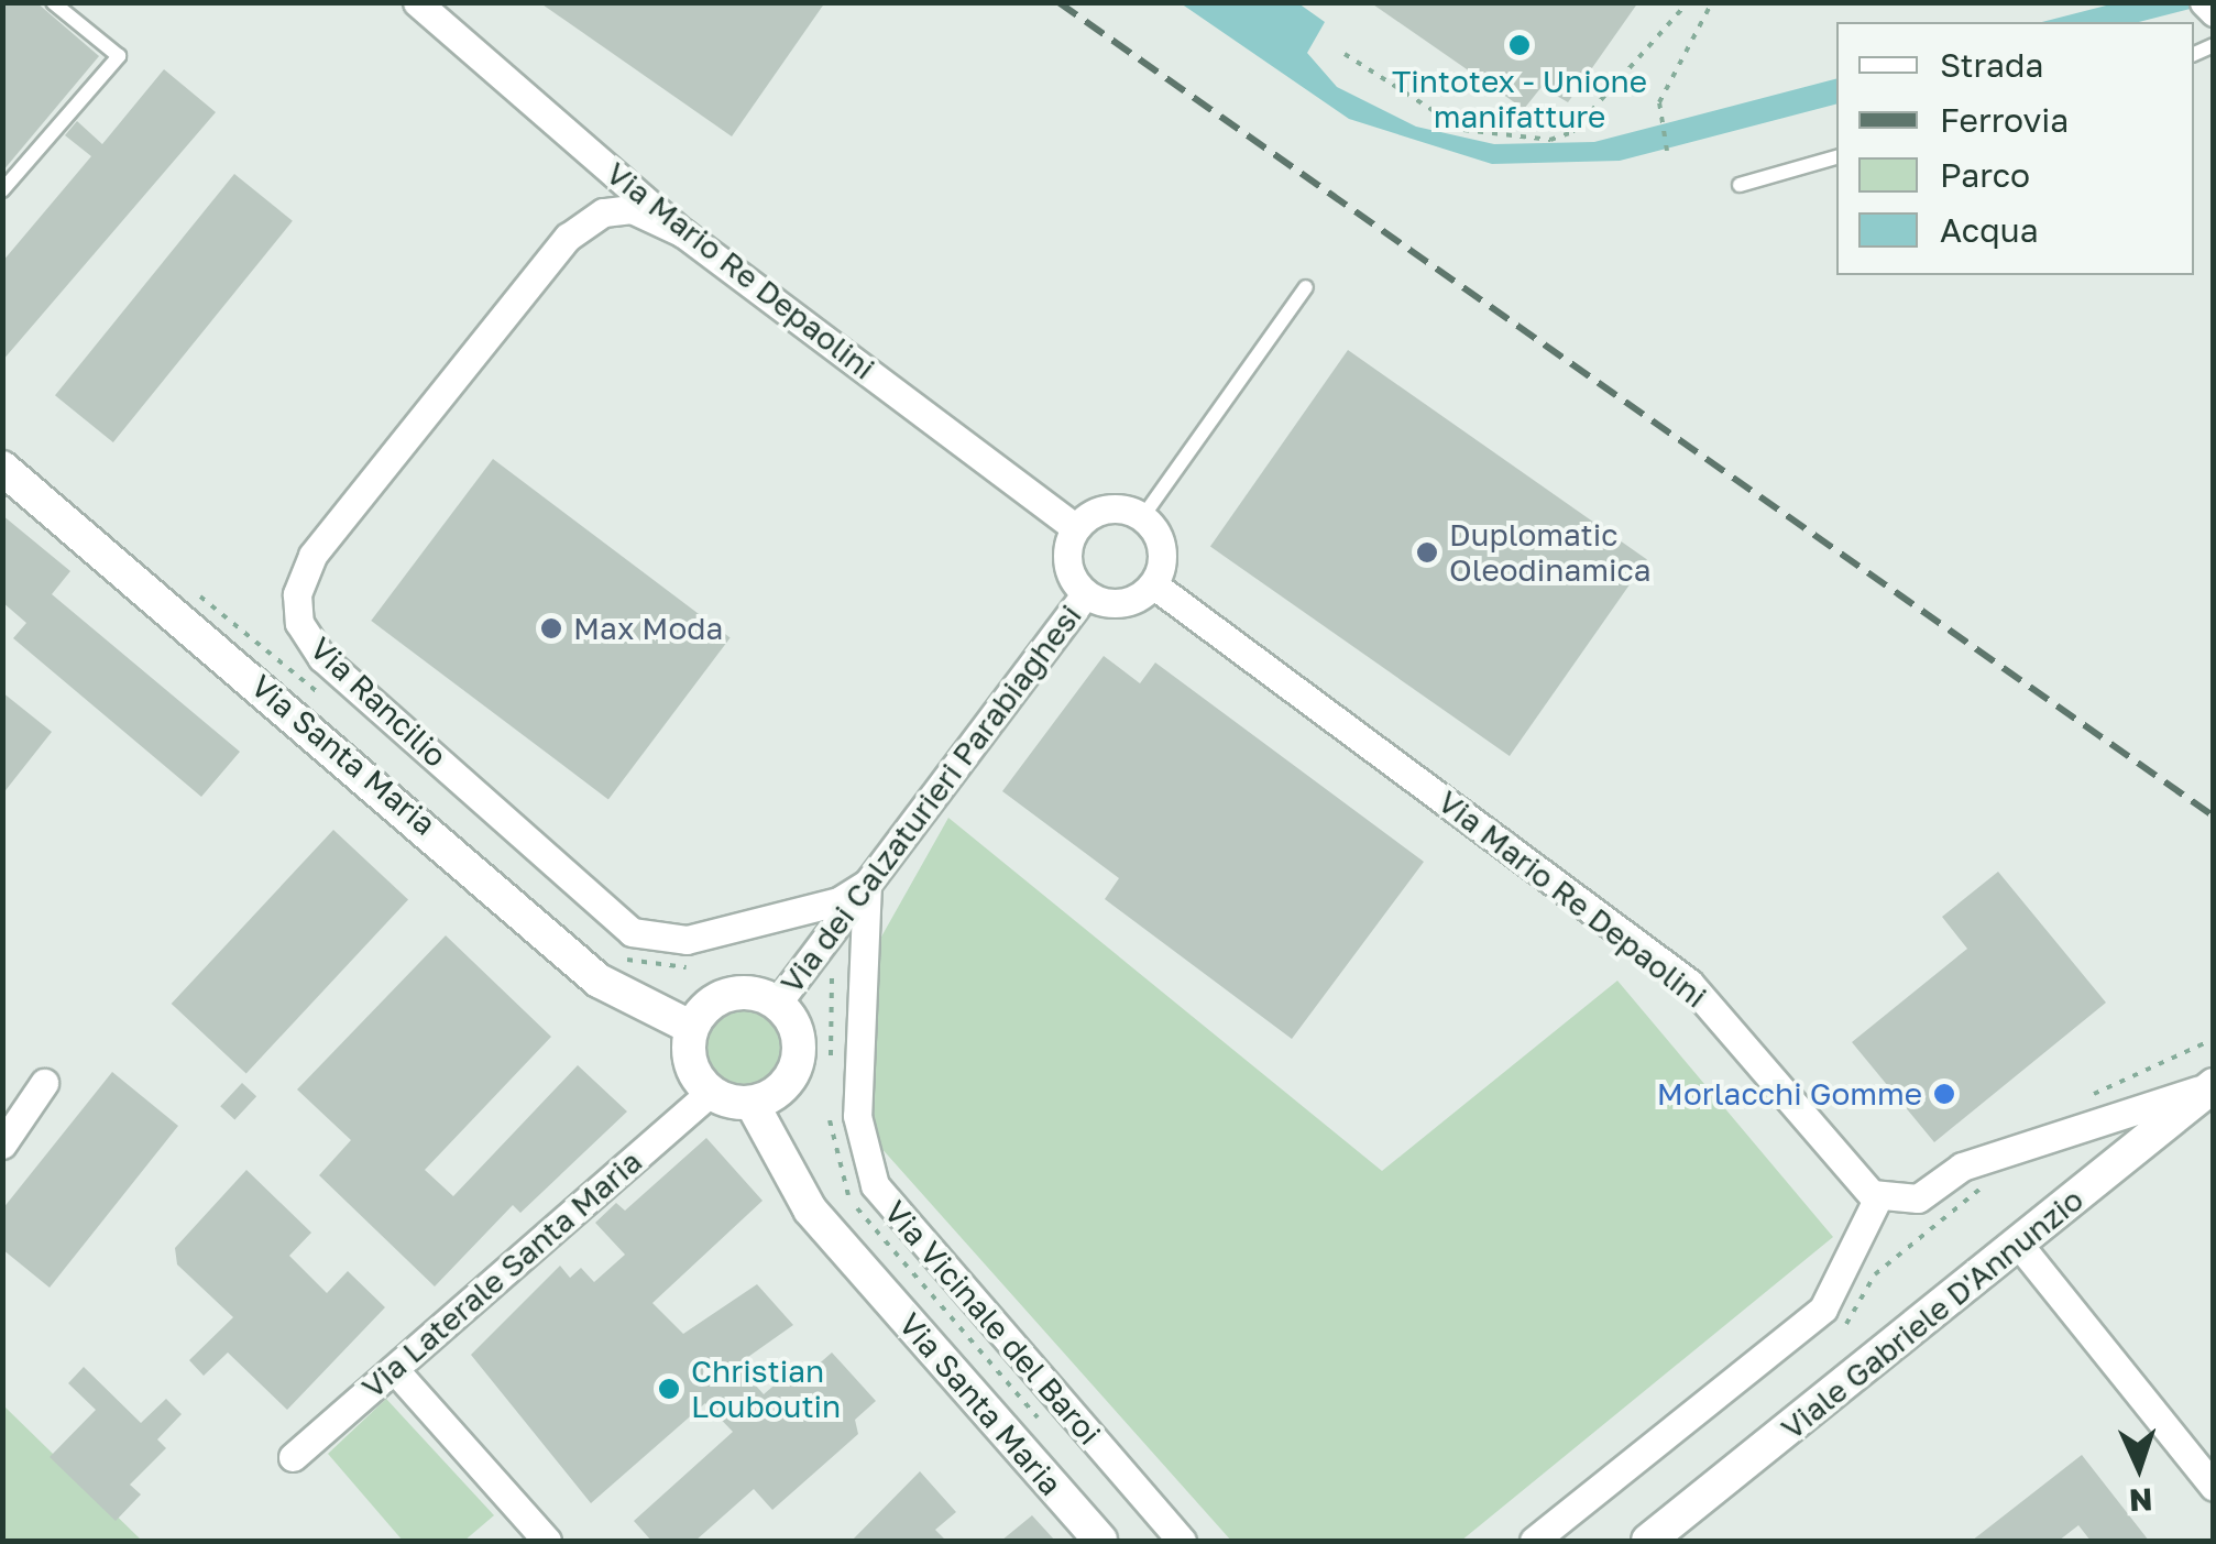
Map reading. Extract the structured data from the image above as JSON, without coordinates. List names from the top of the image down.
{
  "streets": {
    "street": [
      "Via Mario Re Depaolini",
      "Via Rancilio",
      "Via Santa Maria",
      "Via dei Calzaturieri Parabiaghesi",
      "Via Laterale Santa Maria",
      "Viale Gabriele D'Annunzio",
      "Via Vicinale del Baroi"
    ]
  },
  "crossings": [
    ["Via Mario Re Depaolini", "Via Rancilio"],
    ["Via Mario Re Depaolini", "Via dei Calzaturieri Parabiaghesi"],
    ["Via Rancilio", "Via dei Calzaturieri Parabiaghesi"],
    ["Via Rancilio", "Via Vicinale del Baroi"],
    ["Via Santa Maria", "Via dei Calzaturieri Parabiaghesi"],
    ["Via Santa Maria", "Via Laterale Santa Maria"],
    ["Via dei Calzaturieri Parabiaghesi", "Via Laterale Santa Maria"],
    ["Via dei Calzaturieri Parabiaghesi", "Via Vicinale del Baroi"]
  ],
  "places": [
    "Tintotex - Unione manifatture",
    "Duplomatic Oleodinamica",
    "Max Moda",
    "Morlacchi Gomme",
    "Christian Louboutin"
  ],
  "legend": [
    "Strada",
    "Ferrovia",
    "Parco",
    "Acqua"
  ],
  "north": "bottom"
}
